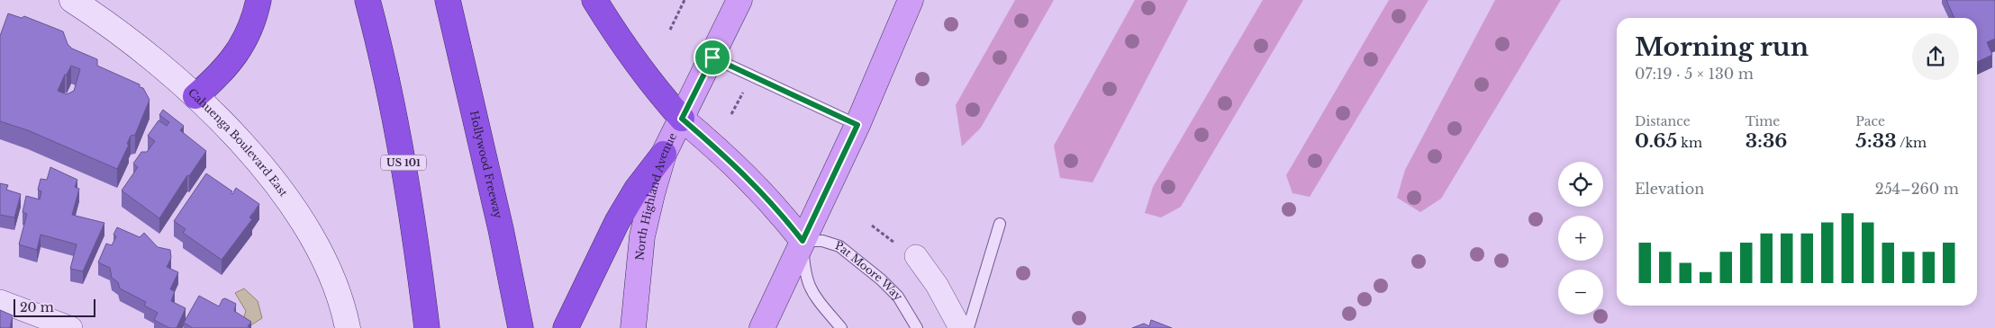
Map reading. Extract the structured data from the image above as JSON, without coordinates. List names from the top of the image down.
{
  "streets": {
    "highway": ["US 101", "Hollywood Freeway"],
    "main road": ["Cahuenga Boulevard East", "North Highland Avenue"],
    "lane": ["Pat Moore Way"]
  },
  "scale_bar": "20 m",
  "page": {
    "heading": ["Morning run", "07:19 · 5 × 130 m"],
    "stats": [
      ["Distance", "0.65 km"],
      ["Time", "3:36"],
      ["Pace", "5:33 /km"]
    ],
    "map_buttons": ["+", "−"],
    "chart": ["Elevation", "254–260 m"],
    "scale": "20 m"
  }
}
